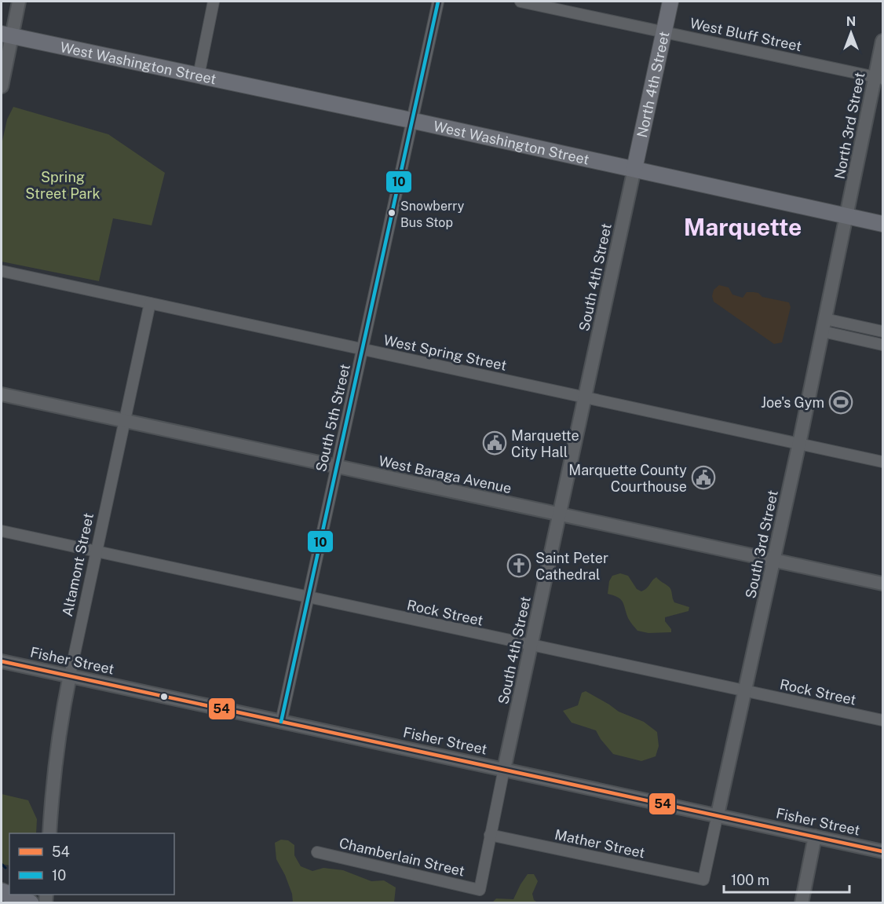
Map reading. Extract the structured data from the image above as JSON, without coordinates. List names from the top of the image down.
{
  "streets": {
    "main road": ["West Washington Street", "North 4th Street"],
    "street": [
      "West Bluff Street",
      "North 3rd Street",
      "South 4th Street",
      "West Spring Street",
      "South 5th Street",
      "West Baraga Avenue",
      "South 3rd Street",
      "Altamont Street",
      "Rock Street",
      "Fisher Street",
      "Mather Street",
      "Chamberlain Street"
    ]
  },
  "crossings": [
    ["West Bluff Street", "North 4th Street"],
    ["West Bluff Street", "North 3rd Street"],
    ["West Washington Street", "North 4th Street"],
    ["West Washington Street", "North 3rd Street"],
    ["West Washington Street", "South 4th Street"],
    ["West Washington Street", "South 5th Street"],
    ["West Washington Street", "South 3rd Street"],
    ["North 4th Street", "South 4th Street"],
    ["North 3rd Street", "South 3rd Street"],
    ["South 4th Street", "West Spring Street"],
    ["South 4th Street", "West Baraga Avenue"],
    ["South 4th Street", "Rock Street"],
    ["South 4th Street", "Fisher Street"],
    ["South 4th Street", "Mather Street"],
    ["South 4th Street", "Chamberlain Street"],
    ["West Spring Street", "South 5th Street"],
    ["West Spring Street", "South 3rd Street"],
    ["West Spring Street", "Altamont Street"],
    ["South 5th Street", "West Baraga Avenue"],
    ["South 5th Street", "Rock Street"],
    ["South 5th Street", "Fisher Street"],
    ["West Baraga Avenue", "South 3rd Street"],
    ["West Baraga Avenue", "Altamont Street"],
    ["South 3rd Street", "Rock Street"],
    ["South 3rd Street", "Fisher Street"],
    ["South 3rd Street", "Mather Street"],
    ["Altamont Street", "Rock Street"],
    ["Altamont Street", "Fisher Street"]
  ],
  "districts": ["Marquette"],
  "parks": ["Spring Street Park"],
  "places": {
    "other": ["Snowberry Bus Stop"],
    "sports": ["Joe's Gym"],
    "public building": ["Marquette City Hall", "Marquette County Courthouse"],
    "church": ["Saint Peter Cathedral"]
  },
  "lines": ["transit line 10", "transit line 54"],
  "legend": ["54", "10"],
  "scale_bar": "100 m",
  "north": "top"
}
